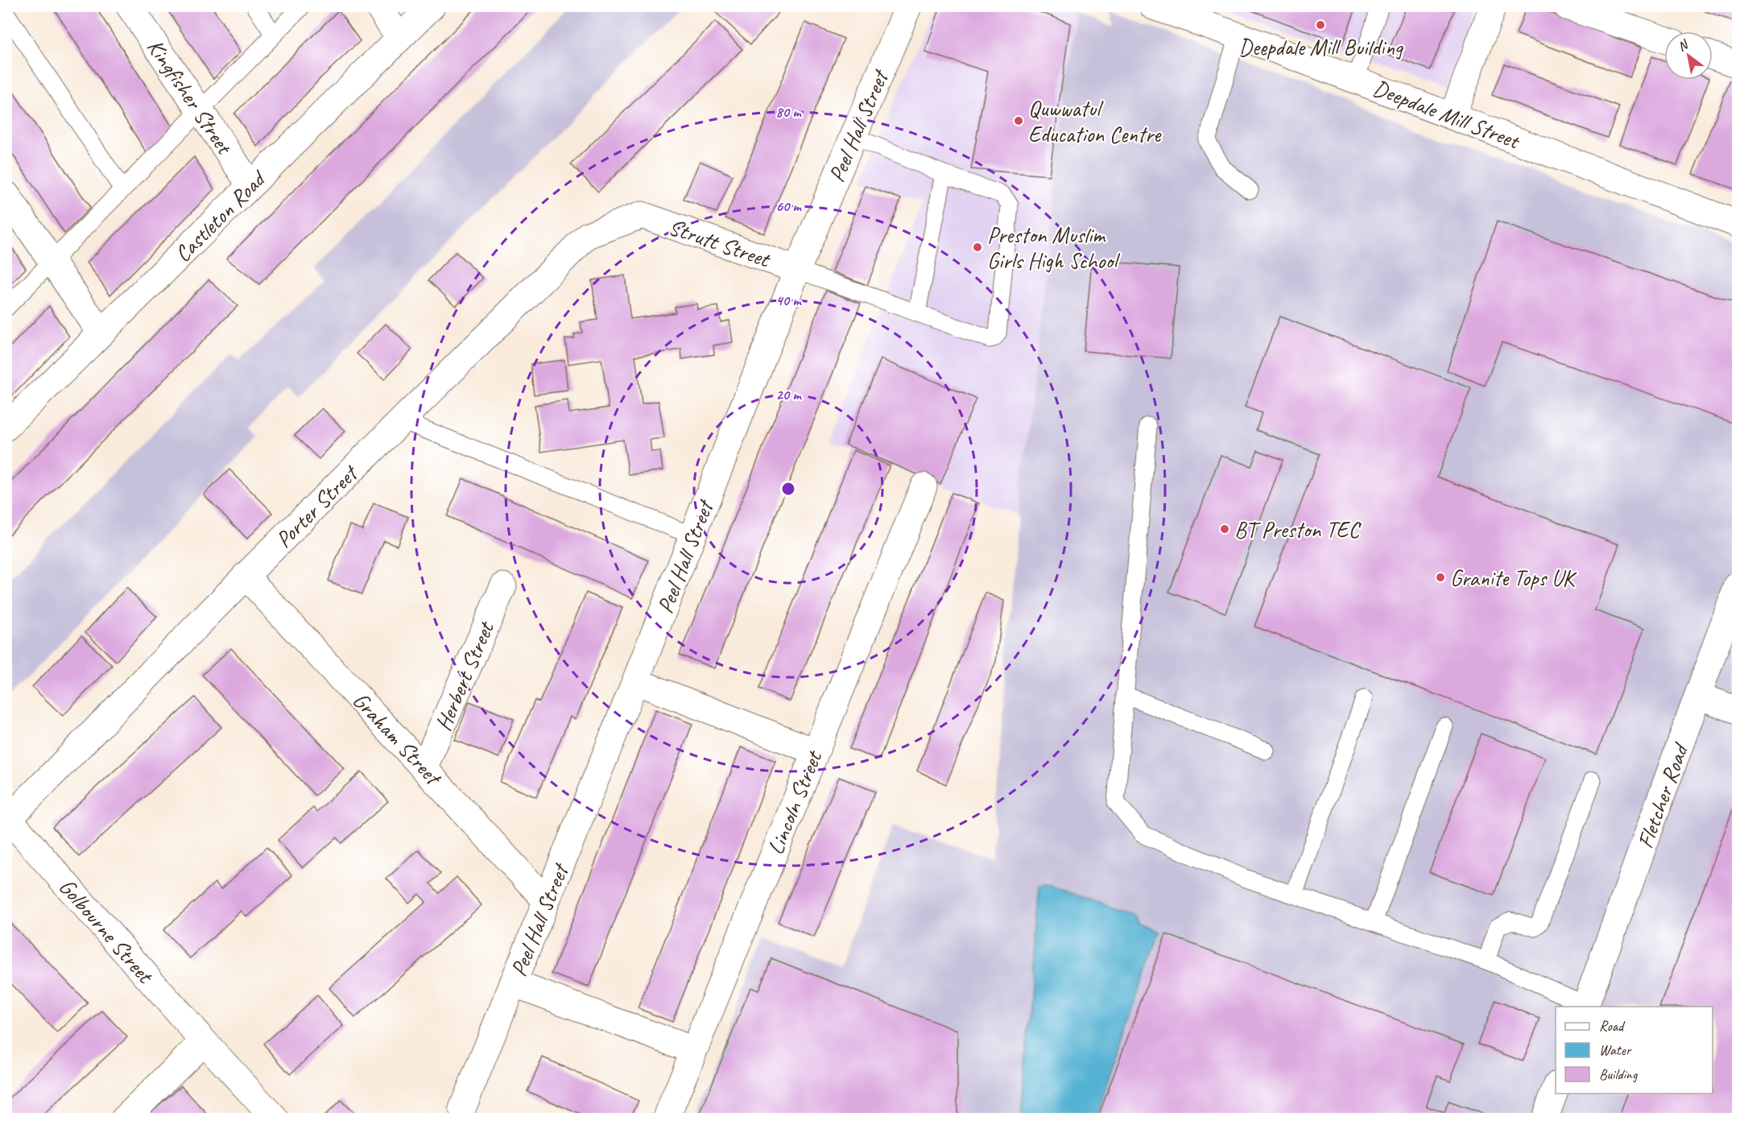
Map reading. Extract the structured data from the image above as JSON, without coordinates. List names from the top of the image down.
{
  "streets": {
    "street": [
      "Kingfisher Street",
      "Deepdale Mill Street",
      "Peel Hall Street",
      "Castleton Road",
      "Strutt Street",
      "Porter Street",
      "Herbert Street",
      "Graham Street",
      "Fletcher Road",
      "Lincoln Street",
      "Golbourne Street"
    ]
  },
  "crossings": [
    ["Kingfisher Street", "Castleton Road"],
    ["Peel Hall Street", "Strutt Street"],
    ["Peel Hall Street", "Graham Street"],
    ["Strutt Street", "Porter Street"],
    ["Porter Street", "Graham Street"],
    ["Porter Street", "Golbourne Street"],
    ["Herbert Street", "Graham Street"]
  ],
  "places": [
    "Deepdale Mill Building",
    "Quwwatul Education Centre",
    "Preston Muslim Girls High School",
    "BT Preston TEC",
    "Granite Tops UK"
  ],
  "legend": ["Road", "Water", "Building"],
  "north": "top left",
  "rings": [
    "80 m",
    "60 m",
    "40 m",
    "20 m"
  ]
}
